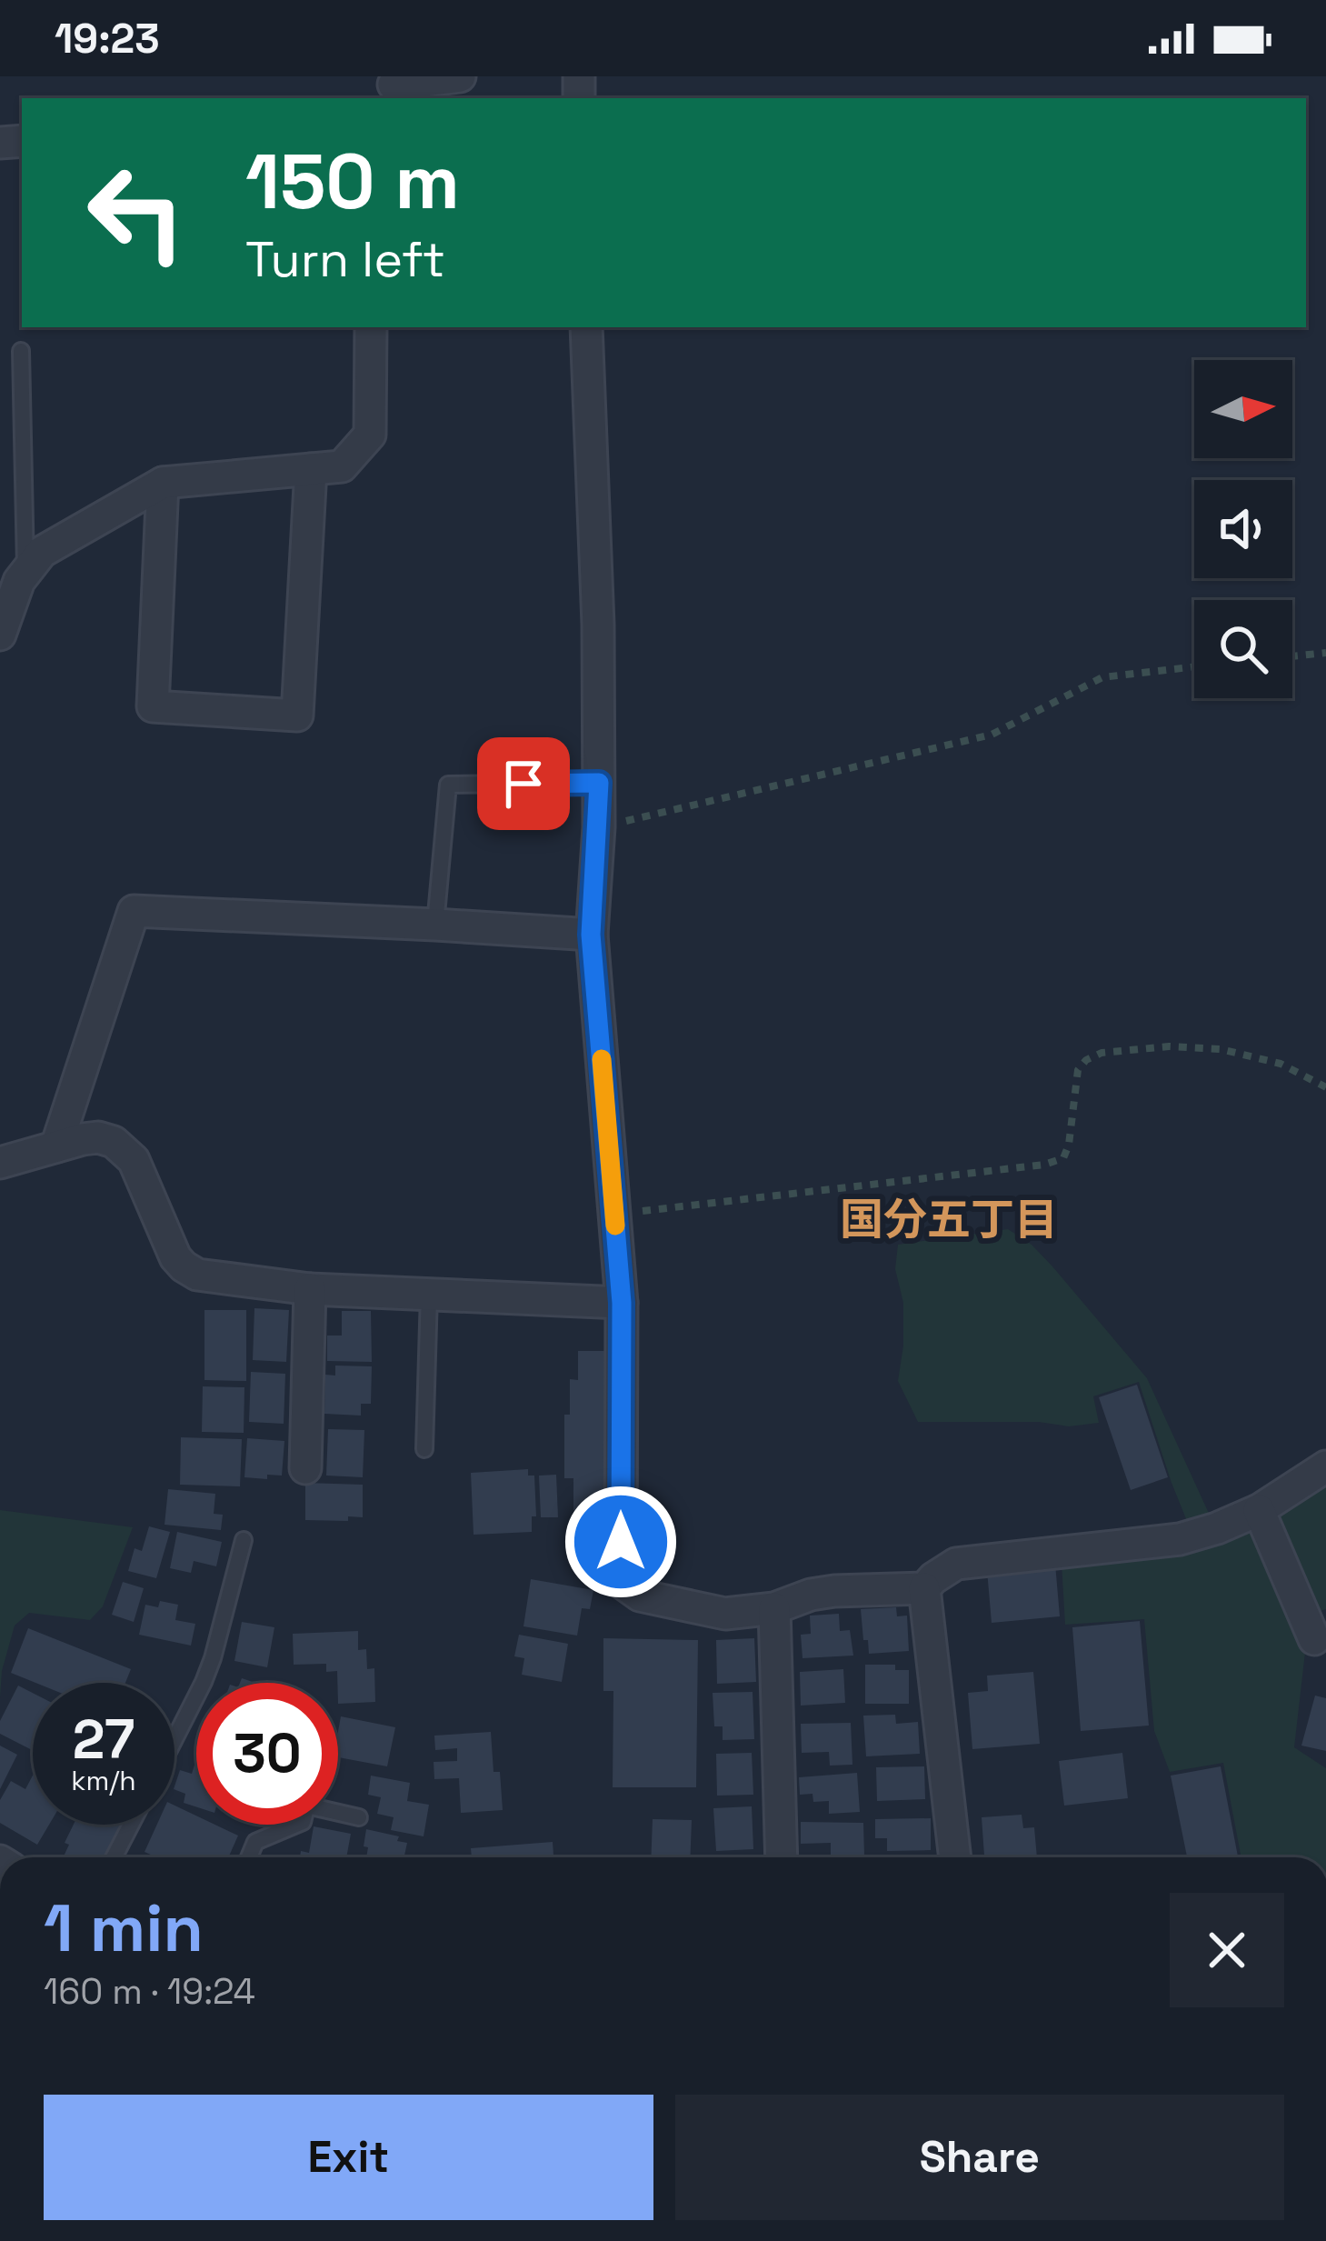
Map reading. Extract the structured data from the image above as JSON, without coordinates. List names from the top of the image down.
{
  "districts": ["国分五丁目"],
  "north": "right",
  "page": {
    "status": "19:23",
    "turn": ["150 m", "Turn left"],
    "speed": "27 km/h",
    "limit": "30",
    "heading": ["1 min", "160 m · 19:24"],
    "buttons": ["Exit", "Share"]
  }
}
